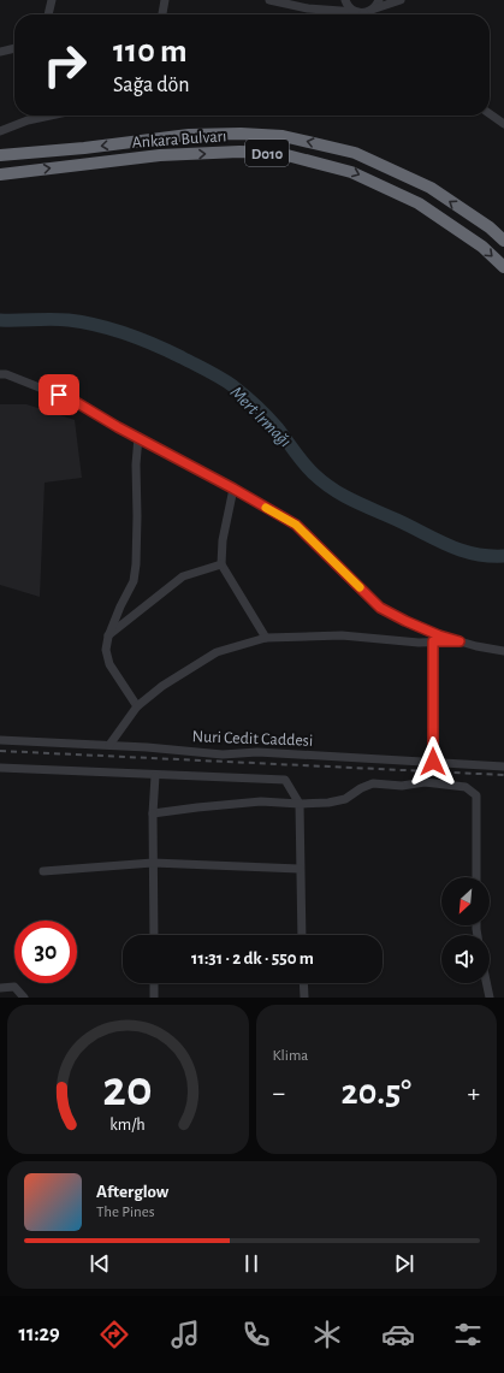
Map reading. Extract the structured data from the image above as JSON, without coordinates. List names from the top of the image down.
{
  "streets": {
    "highway": ["Ankara Bulvarı", "D010"],
    "street": ["Nuri Cedit Caddesi"]
  },
  "water": ["Mert Irmağı"],
  "north": "bottom left",
  "page": {
    "turn": ["110 m", "Sağa dön"],
    "limit": "30",
    "trip": "11:31 · 2 dk · 550 m",
    "tile": "Klima",
    "heat": ["−", "20.5°", "+"],
    "song": ["Afterglow", "The Pines"],
    "tabs": "11:29",
    "gauge": ["20", "km/h"]
  }
}
